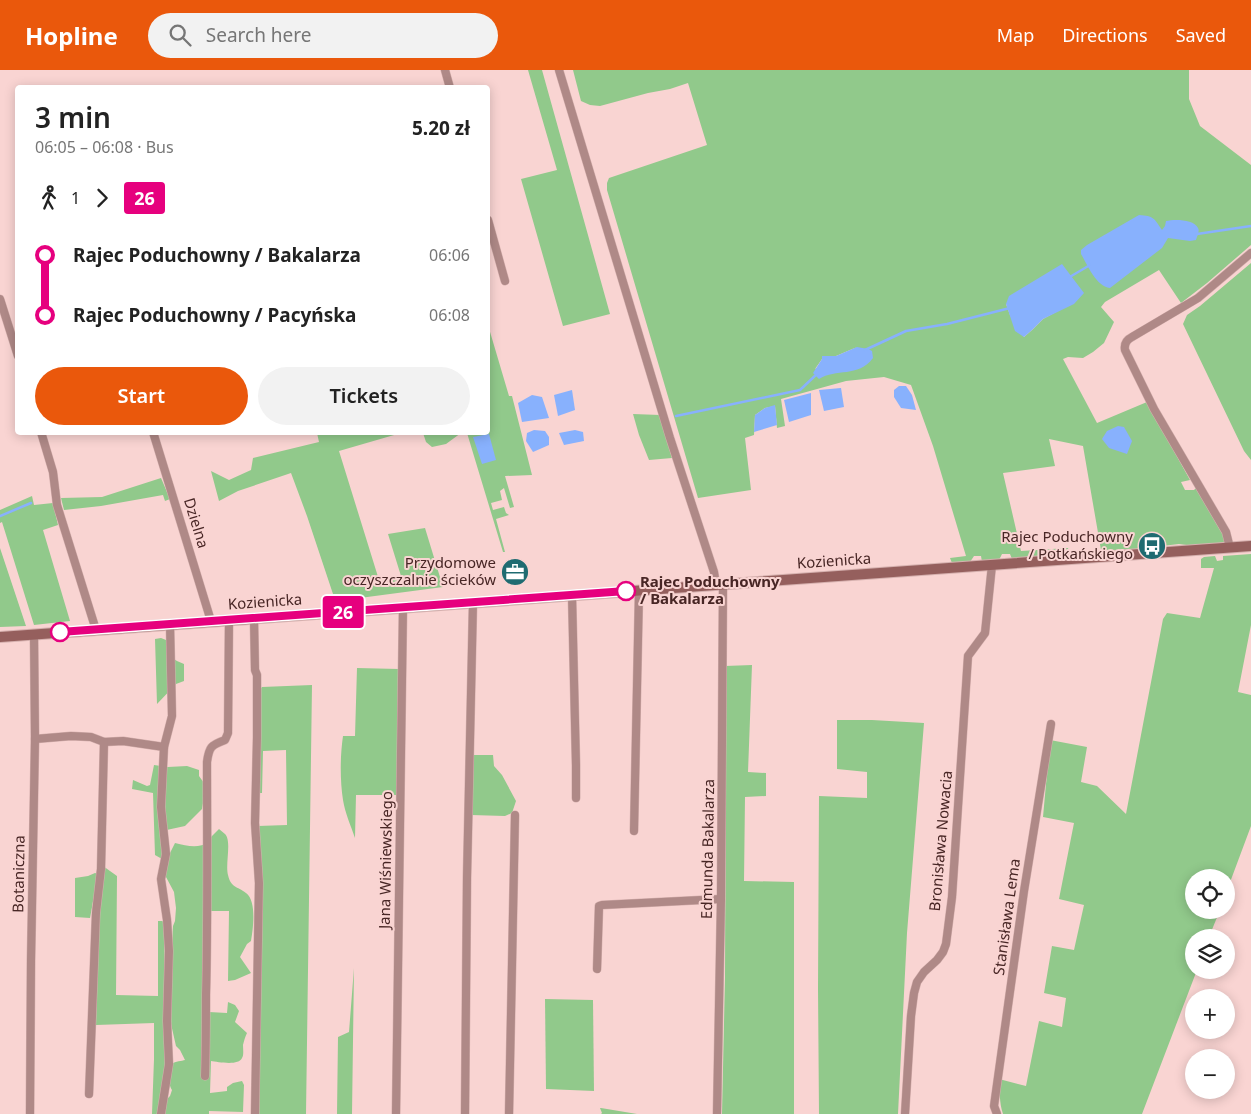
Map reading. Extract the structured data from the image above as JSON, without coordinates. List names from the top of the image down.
{
  "streets": {
    "main road": ["Kozienicka"],
    "street": [
      "Dzielna",
      "Bronisława Nowacia",
      "Edmunda Bakalarza",
      "Jana Wiśniewskiego",
      "Botaniczna",
      "Stanisława Lema"
    ]
  },
  "crossings": [
    ["Dzielna", "Kozienicka"],
    ["Kozienicka", "Bronisława Nowacia"],
    ["Kozienicka", "Edmunda Bakalarza"],
    ["Kozienicka", "Jana Wiśniewskiego"],
    ["Kozienicka", "Botaniczna"]
  ],
  "places": {
    "bus stop": ["Rajec Poduchowny / Potkańskiego"],
    "office": ["Przydomowe oczyszczalnie ścieków"],
    "other": ["Rajec Poduchowny / Bakalarza"]
  },
  "lines": ["bus line 26"],
  "page": {
    "header": "Hopline",
    "search": "Search here",
    "nav": ["Map", "Directions", "Saved"],
    "on_map": "26",
    "heading": ["3 min", "06:05 – 06:08 · Bus", "5.20 zł"],
    "legs": ["1", "26"],
    "list": [
      {
        "name": "Rajec Poduchowny / Bakalarza",
        "value": "06:06"
      },
      {
        "name": "Rajec Poduchowny / Pacyńska",
        "value": "06:08"
      }
    ],
    "buttons": ["Start", "Tickets"],
    "map_buttons": ["+", "−"]
  }
}
